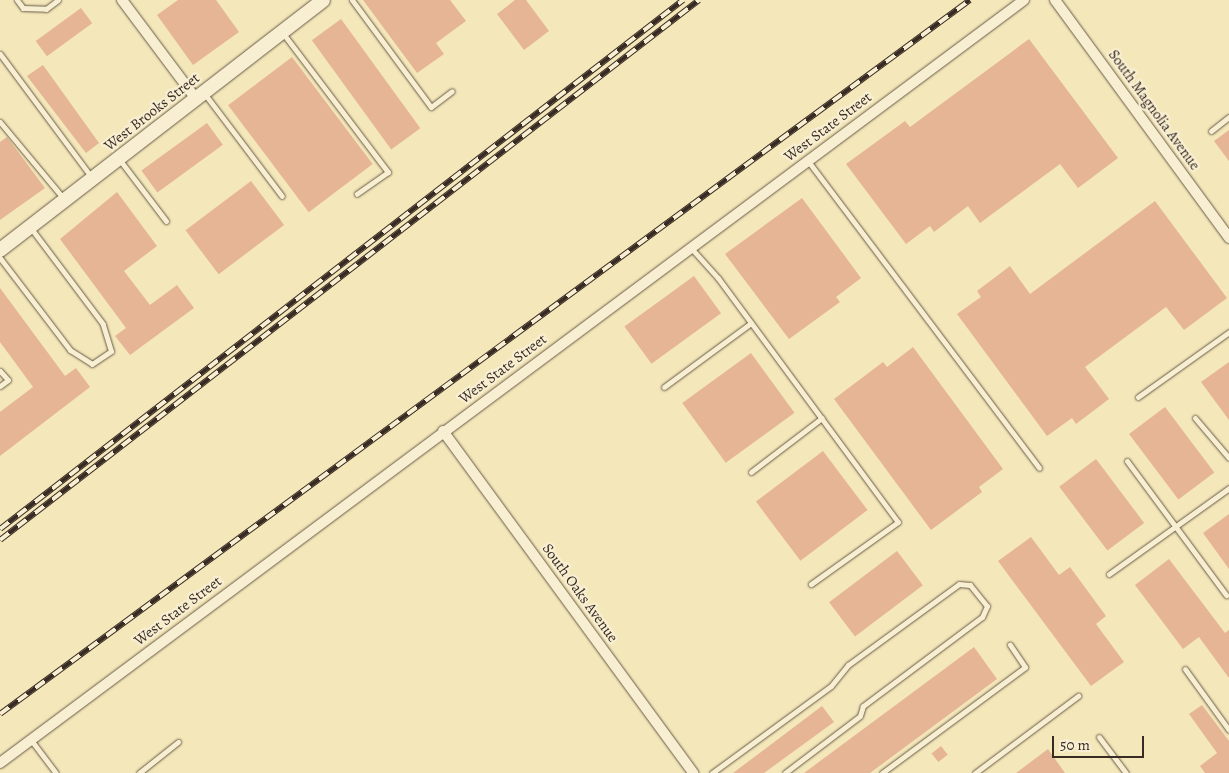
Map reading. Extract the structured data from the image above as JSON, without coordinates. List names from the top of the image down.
{
  "streets": {
    "street": [
      "South Magnolia Avenue",
      "West Brooks Street",
      "West State Street",
      "South Oaks Avenue"
    ]
  },
  "crossings": [
    ["West State Street", "South Oaks Avenue"]
  ],
  "scale_bar": "50 m"
}
